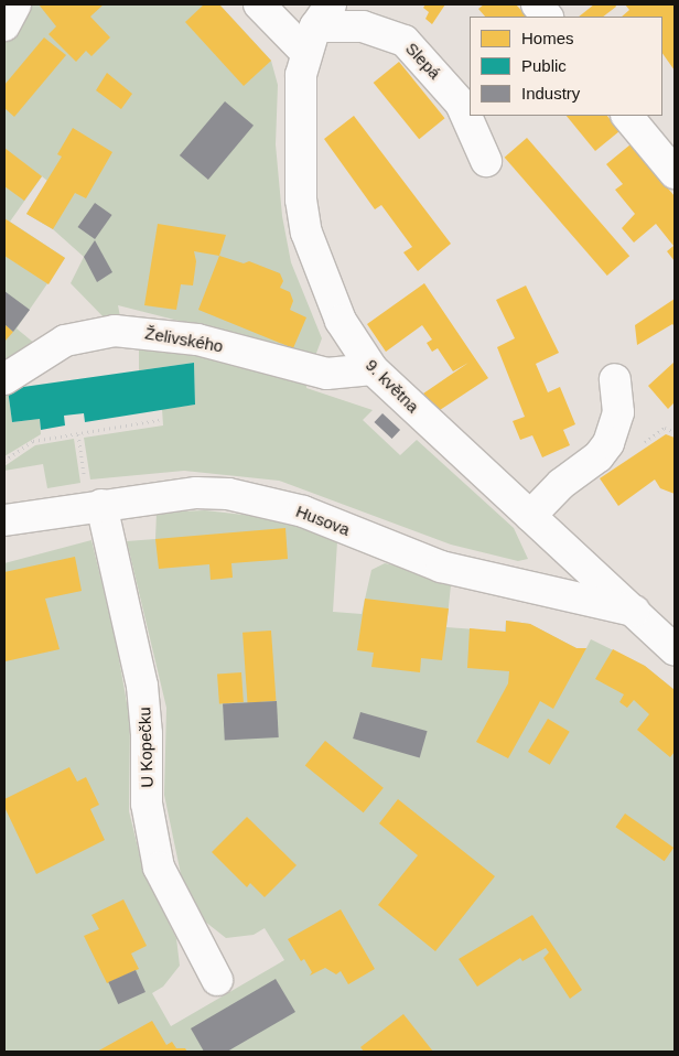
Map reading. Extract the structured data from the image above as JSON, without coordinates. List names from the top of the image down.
{
  "streets": {
    "street": [
      "Slepá",
      "Želivského",
      "9. května",
      "Husova",
      "U Kopečku"
    ]
  },
  "crossings": [
    ["Slepá", "9. května"],
    ["Želivského", "9. května"],
    ["9. května", "Husova"],
    ["Husova", "U Kopečku"]
  ],
  "legend": ["Homes", "Public", "Industry"]
}
